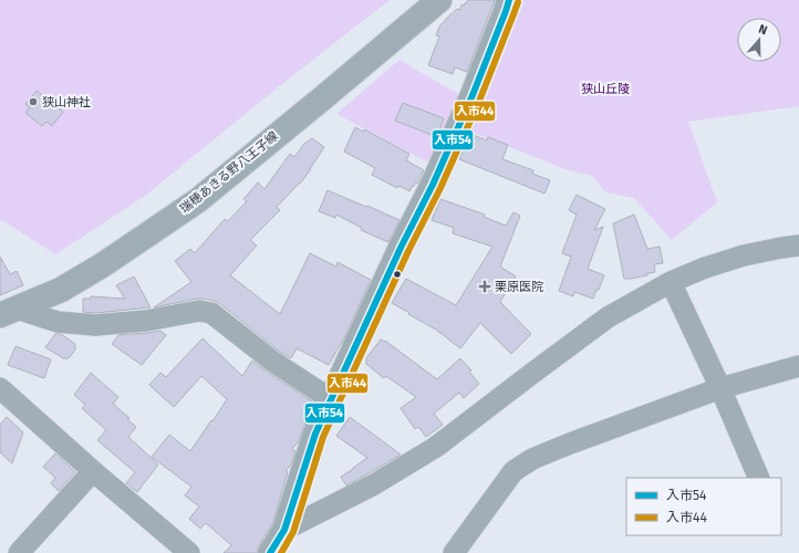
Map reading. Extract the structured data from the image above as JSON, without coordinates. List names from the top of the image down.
{
  "streets": {
    "street": ["瑞穂あきる野八王子線"]
  },
  "parks": ["狭山丘陵"],
  "places": {
    "other": ["狭山神社"],
    "health": ["栗原医院"]
  },
  "lines": ["transit line 入市54", "transit line 入市44"],
  "legend": ["入市54", "入市44"],
  "north": "top"
}
